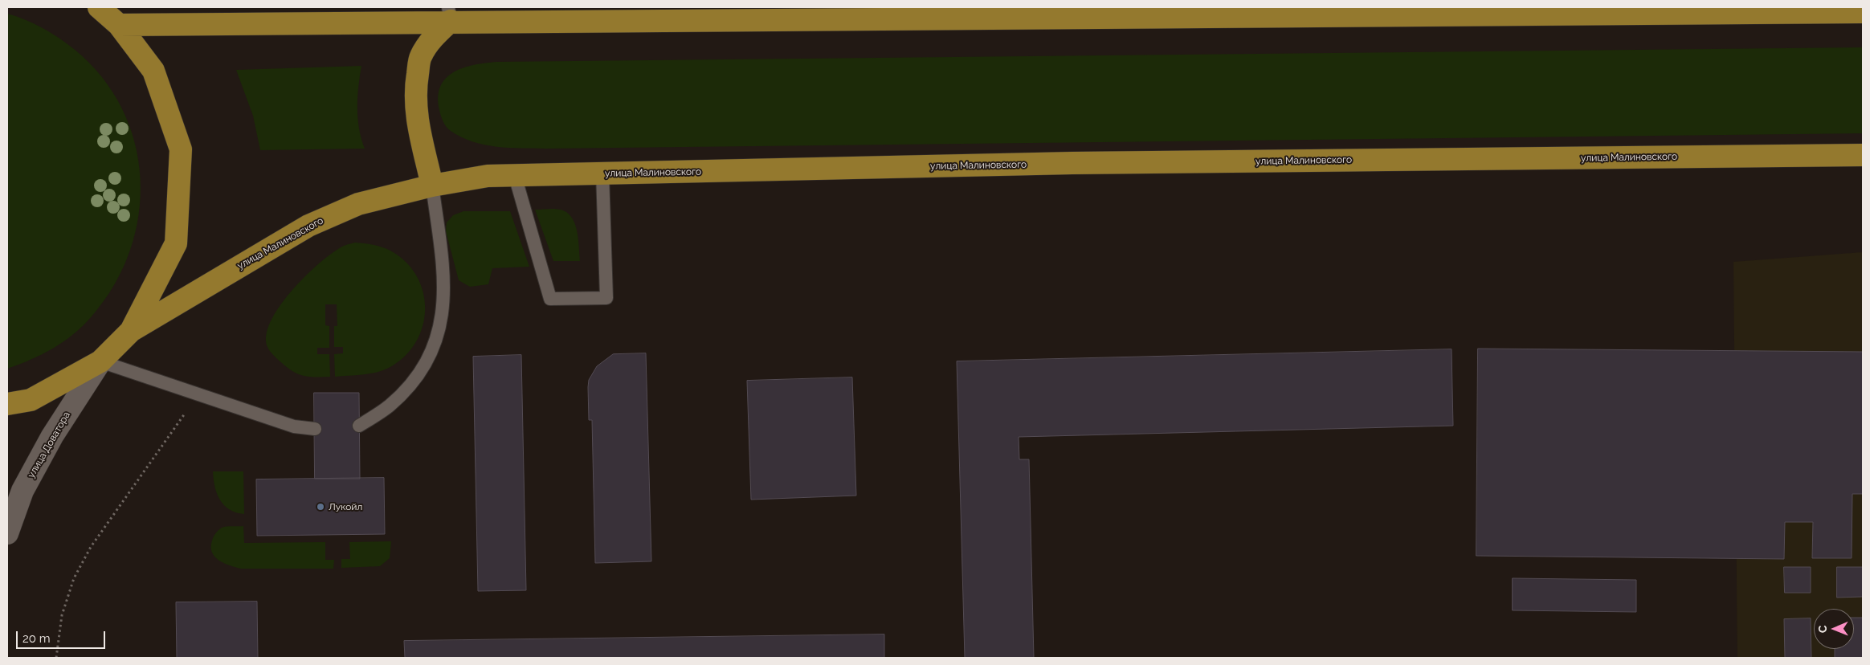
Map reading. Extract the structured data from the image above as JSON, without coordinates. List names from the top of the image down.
{
  "streets": {
    "highway": ["улица Малиновского"],
    "street": ["улица Доватора"]
  },
  "places": ["Лукойл"],
  "scale_bar": "20 m",
  "north": "left"
}
